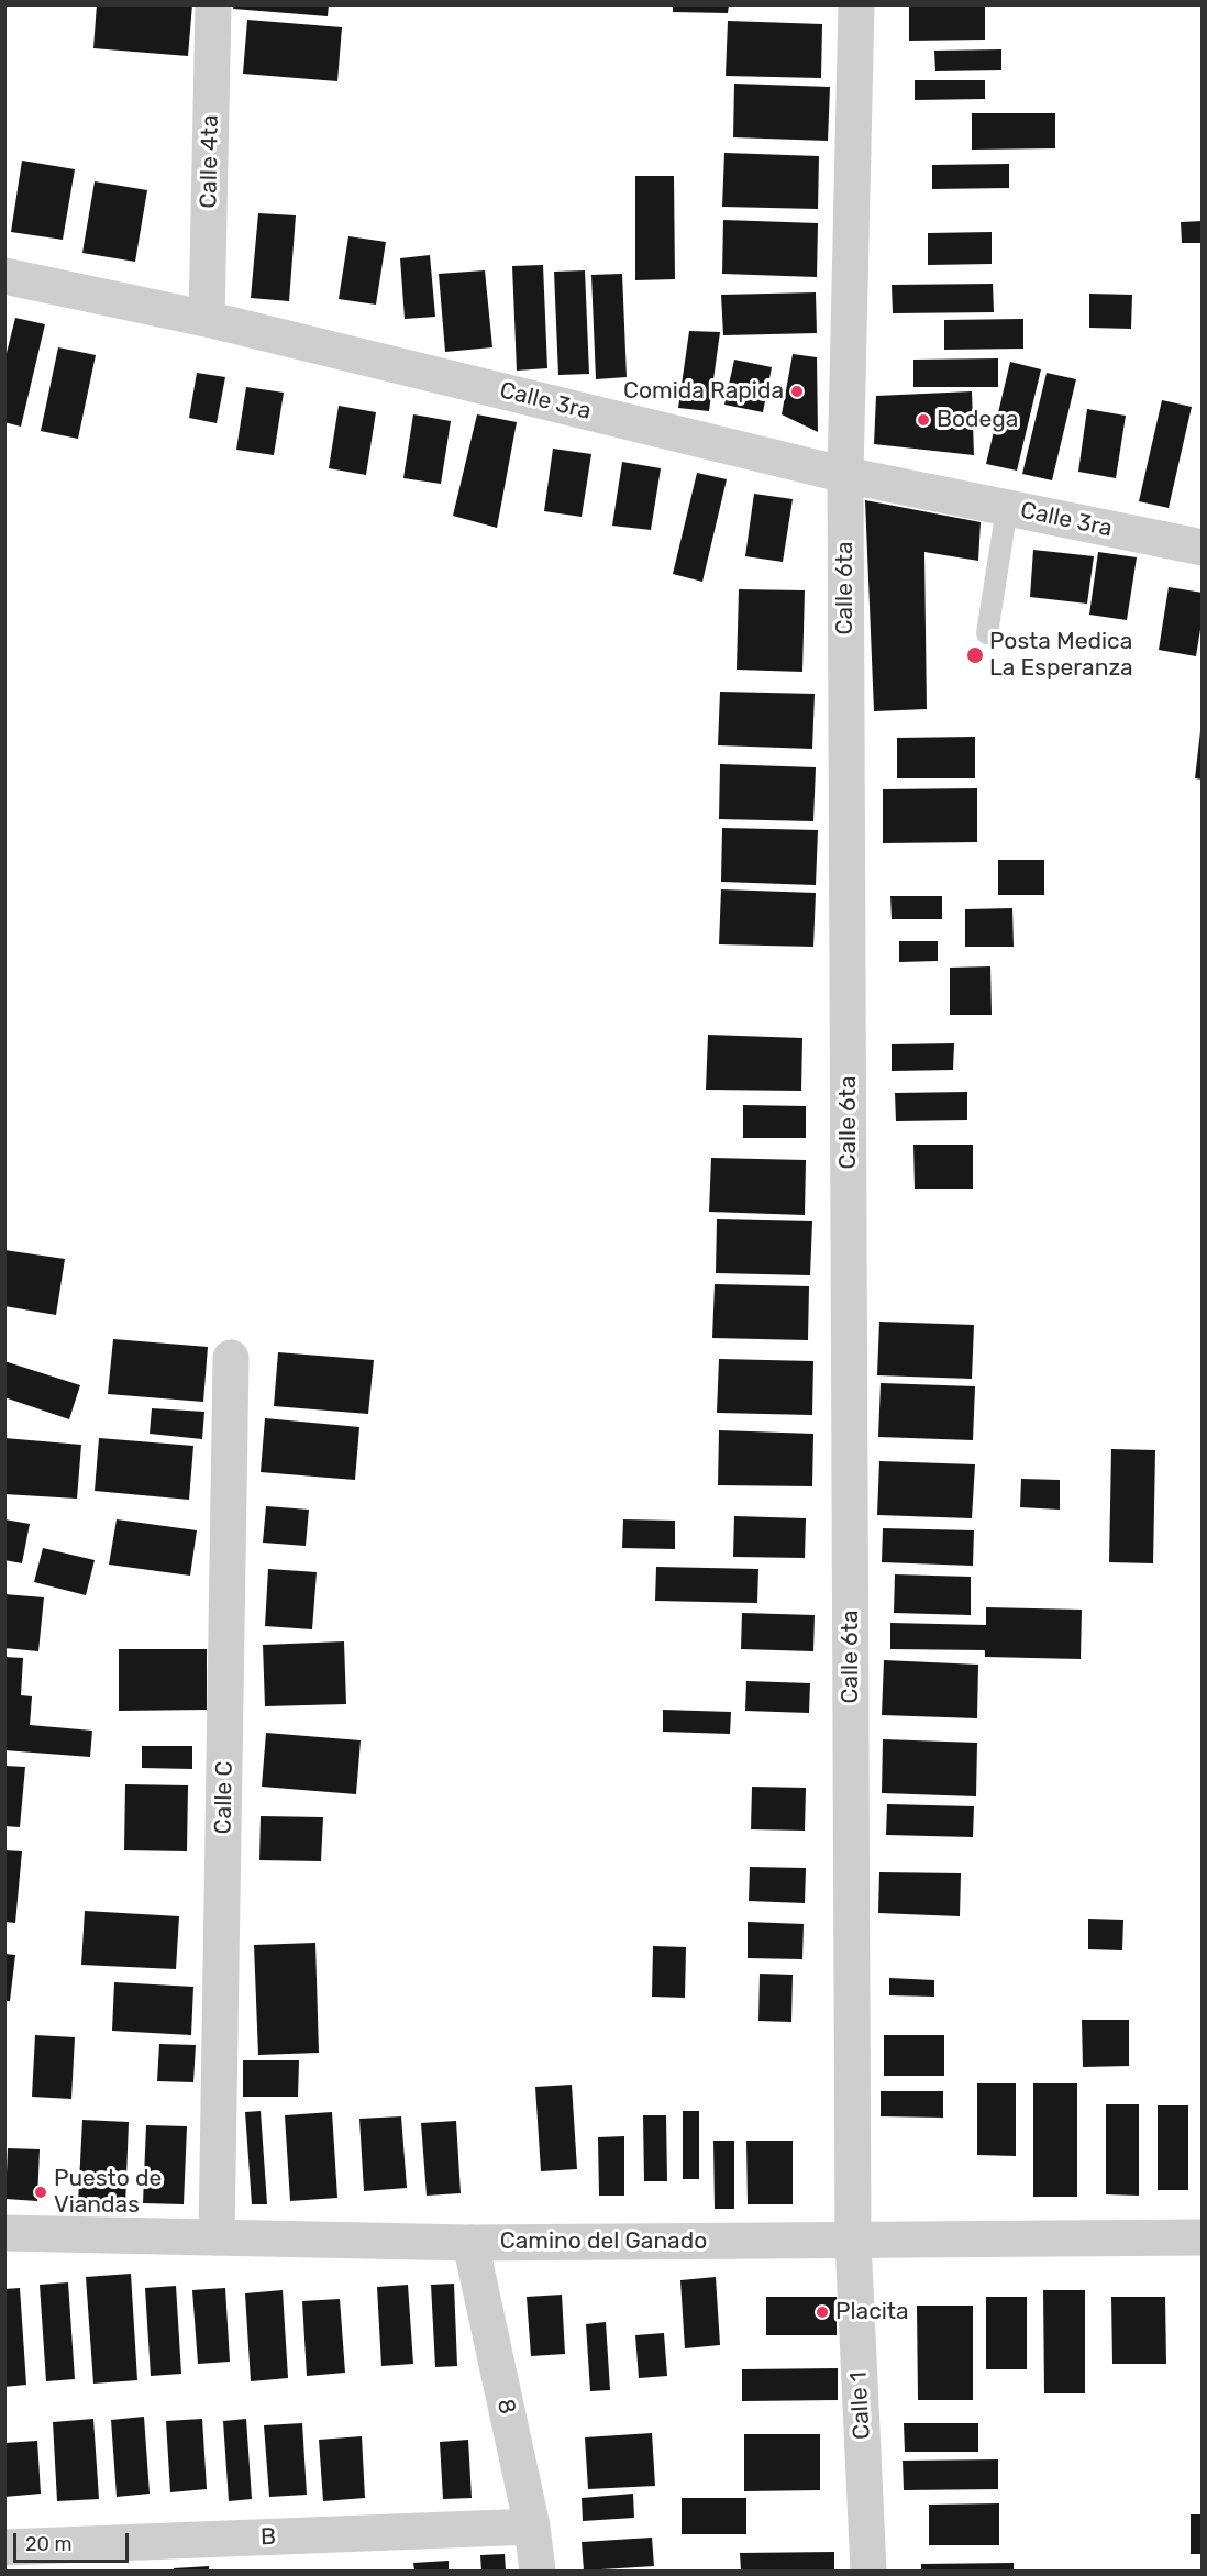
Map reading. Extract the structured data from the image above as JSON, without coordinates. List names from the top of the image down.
{
  "streets": {
    "street": [
      "Calle 4ta",
      "Calle 3ra",
      "Calle 6ta",
      "Calle C",
      "Camino del Ganado",
      "Calle 1",
      "8",
      "B"
    ]
  },
  "crossings": [
    ["Calle 4ta", "Calle 3ra"],
    ["Calle 3ra", "Calle 6ta"],
    ["Calle 6ta", "Camino del Ganado"],
    ["Calle 6ta", "Calle 1"],
    ["Calle C", "Camino del Ganado"],
    ["Camino del Ganado", "Calle 1"],
    ["Camino del Ganado", "8"],
    ["8", "B"]
  ],
  "places": [
    "Comida Rapida",
    "Bodega",
    "Posta Medica La Esperanza",
    "Puesto de Viandas",
    "Placita"
  ],
  "scale_bar": "20 m"
}
